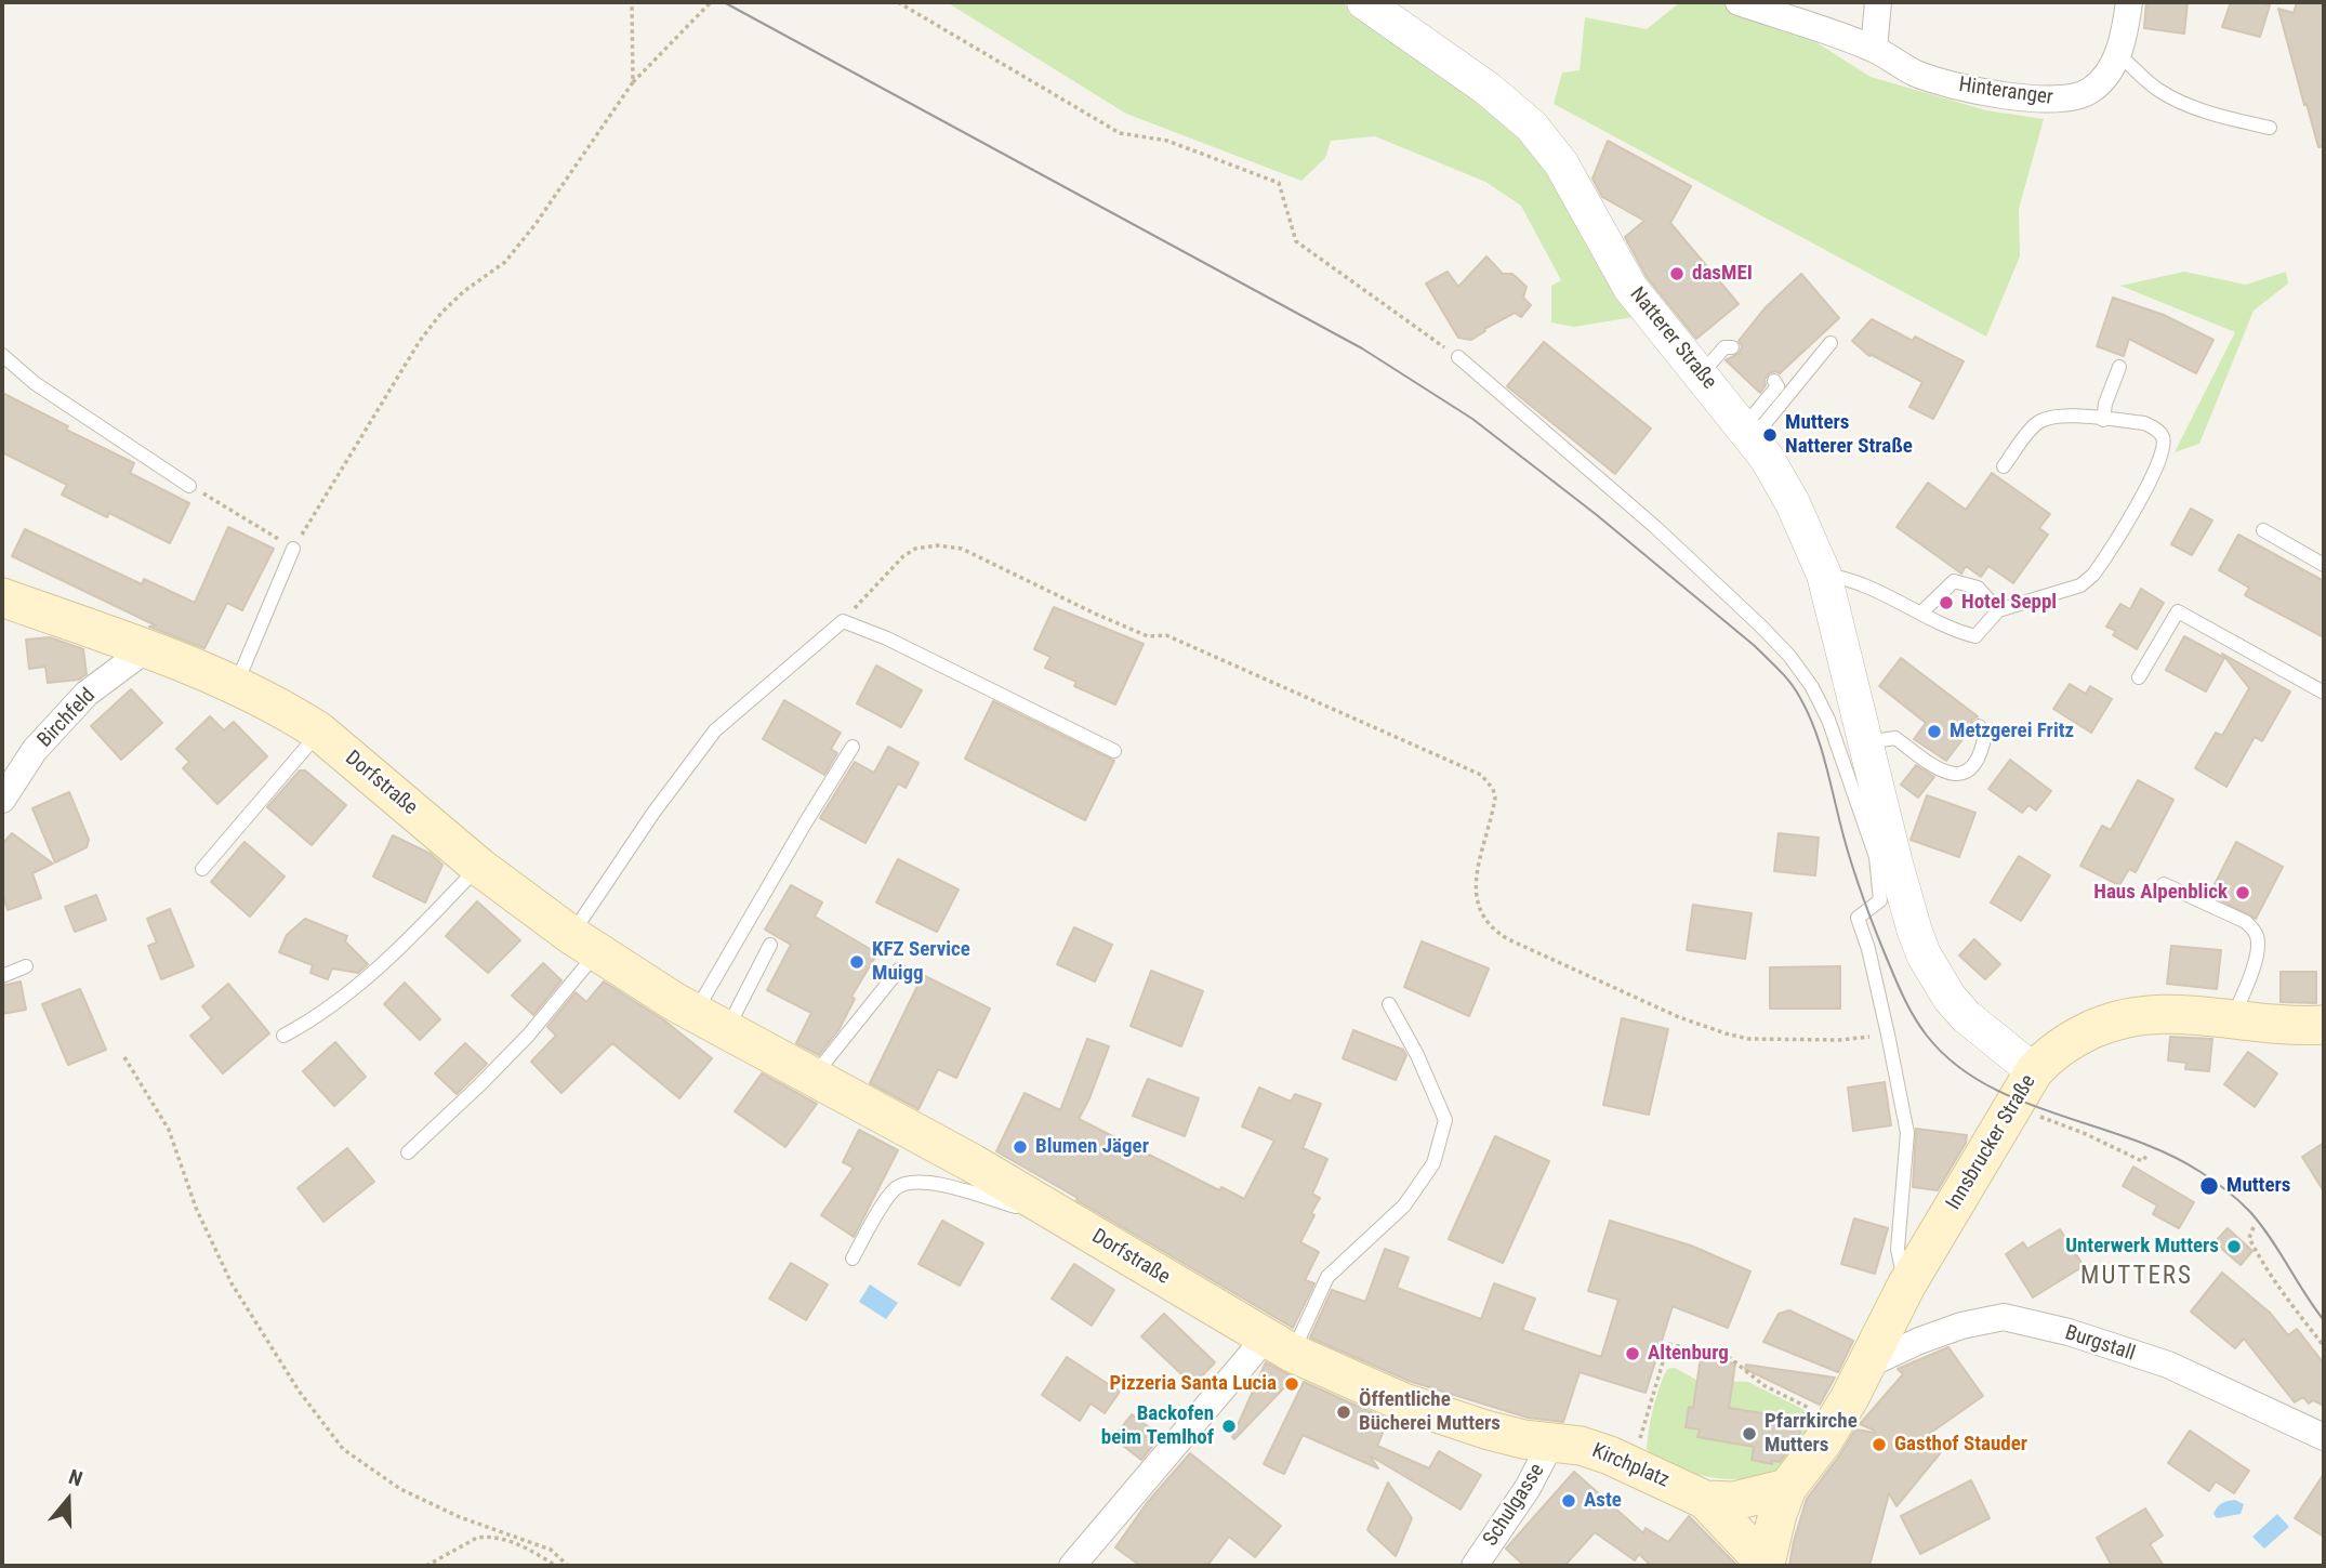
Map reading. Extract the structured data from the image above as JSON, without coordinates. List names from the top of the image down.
{
  "streets": {
    "main road": ["Dorfstraße", "Innsbrucker Straße", "Kirchplatz"],
    "street": [
      "Hinteranger",
      "Natterer Straße",
      "Birchfeld",
      "Burgstall",
      "Schulgasse"
    ]
  },
  "crossings": [
    ["Natterer Straße", "Innsbrucker Straße"],
    ["Birchfeld", "Dorfstraße"],
    ["Dorfstraße", "Kirchplatz"],
    ["Dorfstraße", "Schulgasse"],
    ["Innsbrucker Straße", "Burgstall"],
    ["Innsbrucker Straße", "Kirchplatz"],
    ["Burgstall", "Kirchplatz"],
    ["Kirchplatz", "Schulgasse"]
  ],
  "districts": ["MUTTERS"],
  "places": [
    "dasMEI",
    "Mutters Natterer Straße",
    "Hotel Seppl",
    "Metzgerei Fritz",
    "Haus Alpenblick",
    "KFZ Service Muigg",
    "Blumen Jäger",
    "Mutters",
    "Unterwerk Mutters",
    "Altenburg",
    "Pizzeria Santa Lucia",
    "Öffentliche Bücherei Mutters",
    "Backofen beim Temlhof",
    "Pfarrkirche Mutters",
    "Gasthof Stauder",
    "Aste"
  ],
  "north": "top"
}
